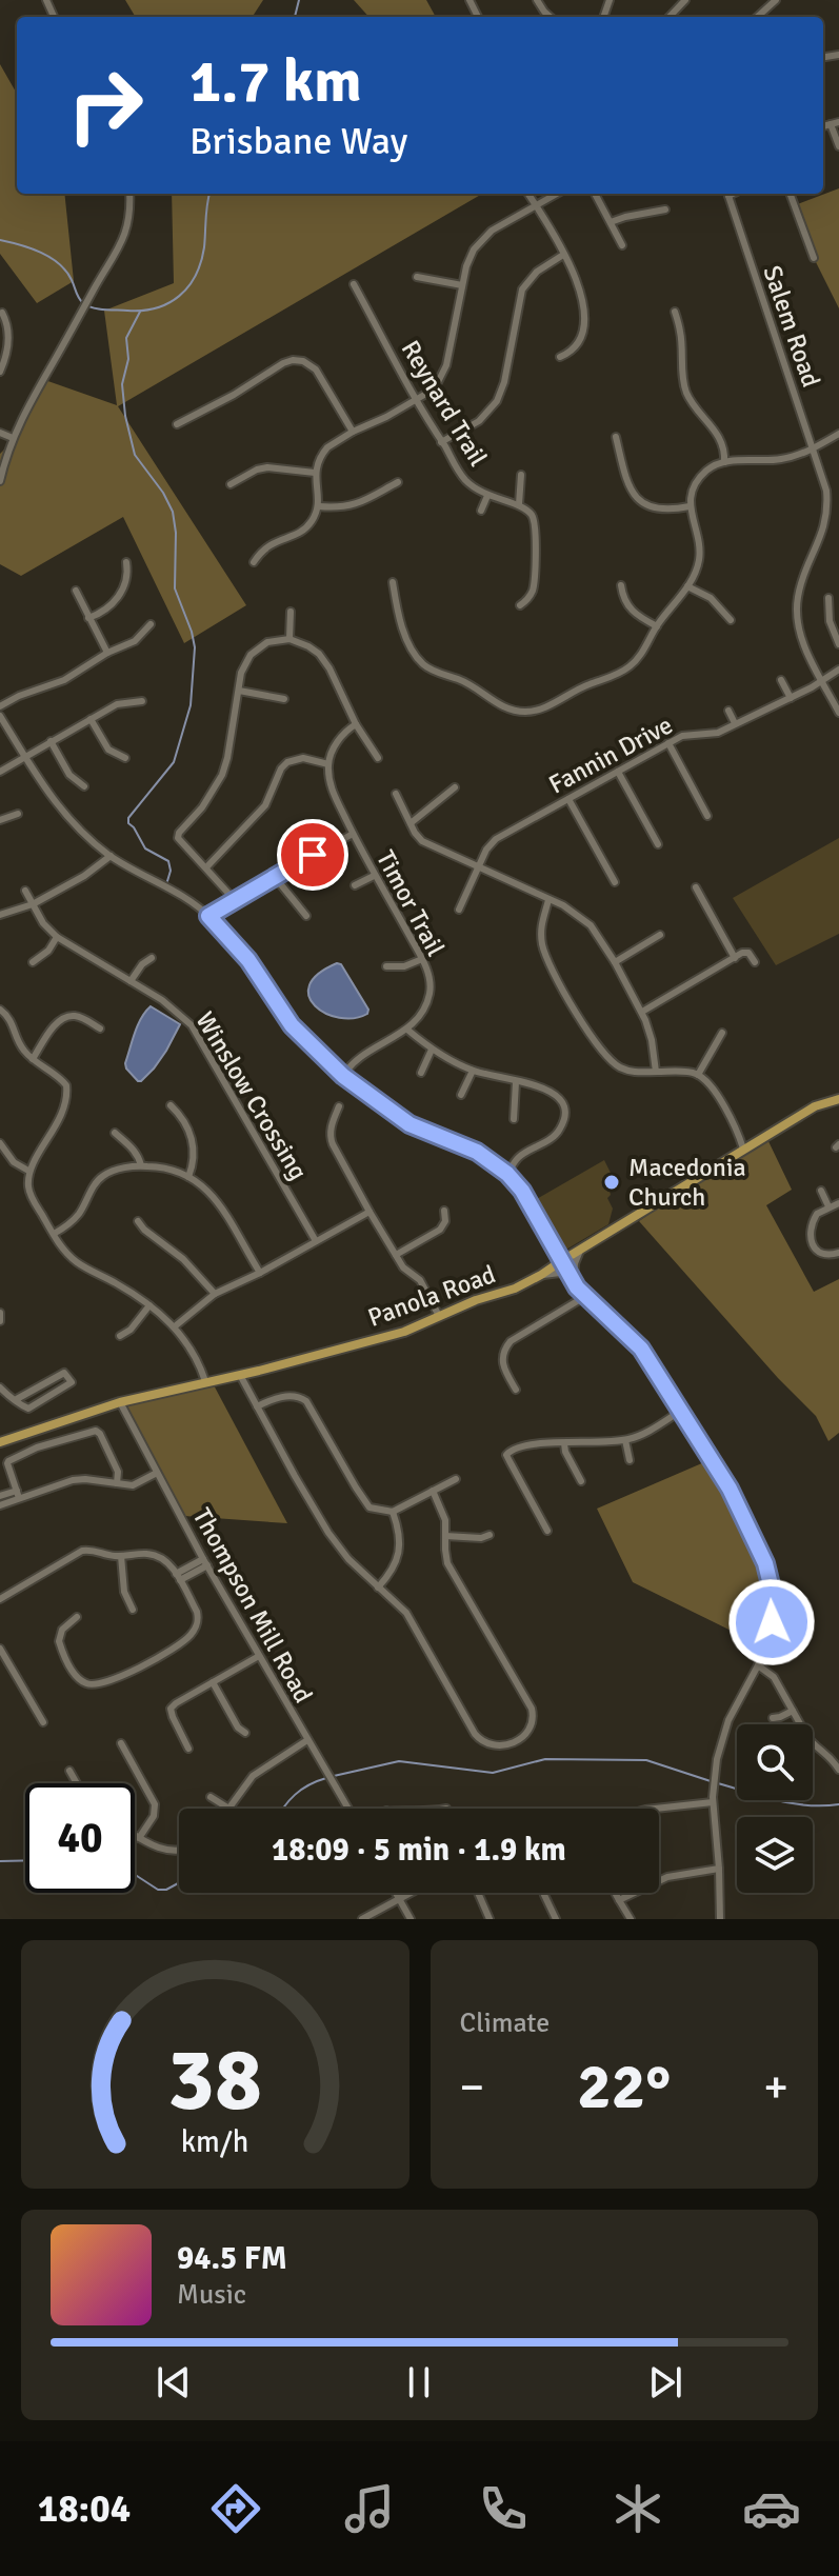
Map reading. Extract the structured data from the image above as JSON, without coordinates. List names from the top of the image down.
{
  "streets": {
    "main road": ["Panola Road"],
    "street": [
      "Salem Road",
      "Reynard Trail",
      "Fannin Drive",
      "Timor Trail",
      "Winslow Crossing",
      "Thompson Mill Road"
    ]
  },
  "crossings": [
    ["Salem Road", "Fannin Drive"],
    ["Panola Road", "Thompson Mill Road"]
  ],
  "places": ["Macedonia Church"],
  "page": {
    "turn": ["1.7 km", "Brisbane Way"],
    "limit": "40",
    "trip": "18:09 · 5 min · 1.9 km",
    "tile": "Climate",
    "heat": ["−", "22°", "+"],
    "song": ["94.5 FM", "Music"],
    "tabs": "18:04",
    "gauge": ["38", "km/h"]
  }
}
